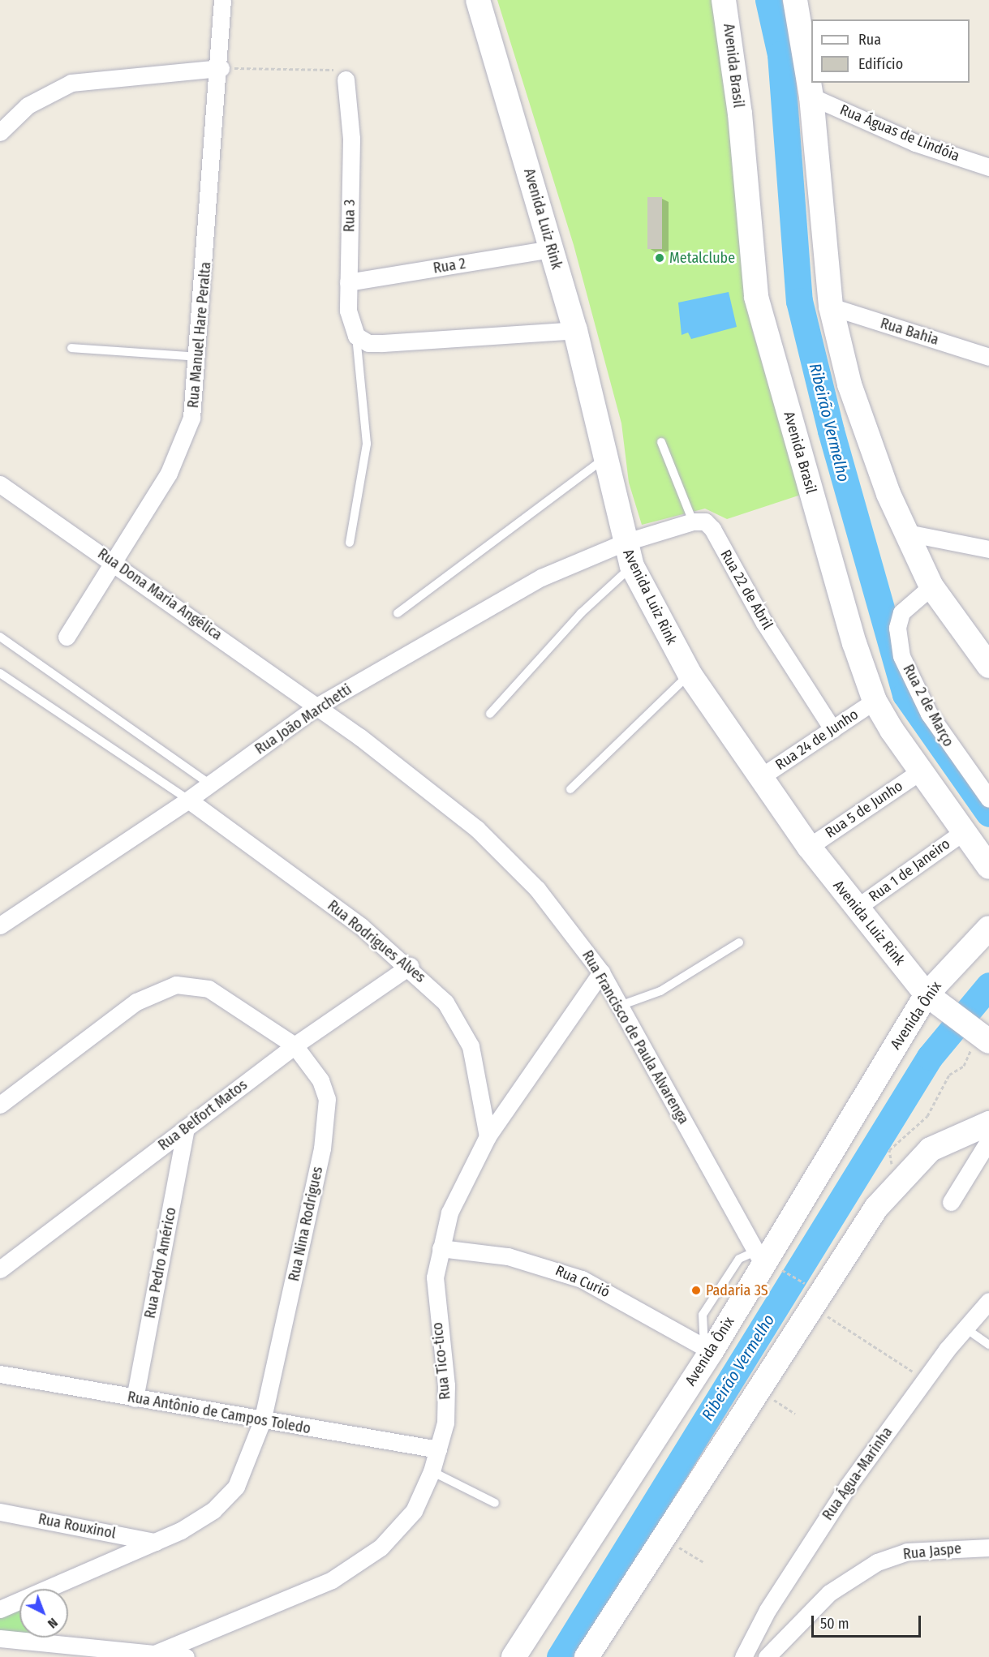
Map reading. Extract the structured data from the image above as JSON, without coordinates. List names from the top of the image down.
{
  "streets": {
    "main road": ["Avenida Brasil", "Avenida Luiz Rink", "Avenida Ônix"],
    "street": [
      "Rua Águas de Lindóia",
      "Rua 3",
      "Rua 2",
      "Rua Bahia",
      "Rua Manuel Hare Peralta",
      "Rua 22 de Abril",
      "Rua Dona Maria Angélica",
      "Rua 2 de Março",
      "Rua João Marchetti",
      "Rua 24 de Junho",
      "Rua 5 de Junho",
      "Rua 1 de Janeiro",
      "Rua Rodrigues Alves",
      "Rua Francisco de Paula Alvarenga",
      "Rua Belfort Matos",
      "Rua Nina Rodrigues",
      "Rua Pedro Américo",
      "Rua Curió",
      "Rua Tico-tico",
      "Rua Antônio de Campos Toledo",
      "Rua Água-Marinha",
      "Rua Rouxinol",
      "Rua Jaspe"
    ]
  },
  "crossings": [
    ["Avenida Brasil", "Rua 24 de Junho"],
    ["Avenida Brasil", "Rua 5 de Junho"],
    ["Avenida Brasil", "Rua 1 de Janeiro"],
    ["Rua 3", "Rua 2"],
    ["Avenida Luiz Rink", "Rua 2"],
    ["Avenida Luiz Rink", "Rua João Marchetti"],
    ["Avenida Luiz Rink", "Rua 24 de Junho"],
    ["Avenida Luiz Rink", "Rua 5 de Junho"],
    ["Avenida Luiz Rink", "Rua 1 de Janeiro"],
    ["Avenida Luiz Rink", "Avenida Ônix"],
    ["Rua Manuel Hare Peralta", "Rua Dona Maria Angélica"],
    ["Rua 22 de Abril", "Rua 24 de Junho"],
    ["Rua Dona Maria Angélica", "Rua João Marchetti"],
    ["Rua Dona Maria Angélica", "Rua Francisco de Paula Alvarenga"],
    ["Rua João Marchetti", "Rua Rodrigues Alves"],
    ["Rua João Marchetti", "Rua Francisco de Paula Alvarenga"],
    ["Rua Rodrigues Alves", "Rua Belfort Matos"],
    ["Rua Rodrigues Alves", "Rua Tico-tico"],
    ["Avenida Ônix", "Rua Francisco de Paula Alvarenga"],
    ["Avenida Ônix", "Rua Curió"],
    ["Rua Francisco de Paula Alvarenga", "Rua Tico-tico"],
    ["Rua Belfort Matos", "Rua Nina Rodrigues"],
    ["Rua Belfort Matos", "Rua Pedro Américo"],
    ["Rua Nina Rodrigues", "Rua Antônio de Campos Toledo"],
    ["Rua Nina Rodrigues", "Rua Rouxinol"],
    ["Rua Pedro Américo", "Rua Antônio de Campos Toledo"],
    ["Rua Curió", "Rua Tico-tico"],
    ["Rua Tico-tico", "Rua Antônio de Campos Toledo"]
  ],
  "water": ["Ribeirão Vermelho"],
  "places": ["Metalclube", "Padaria 3S"],
  "legend": ["Rua", "Edifício"],
  "scale_bar": "50 m",
  "north": "bottom right"
}
